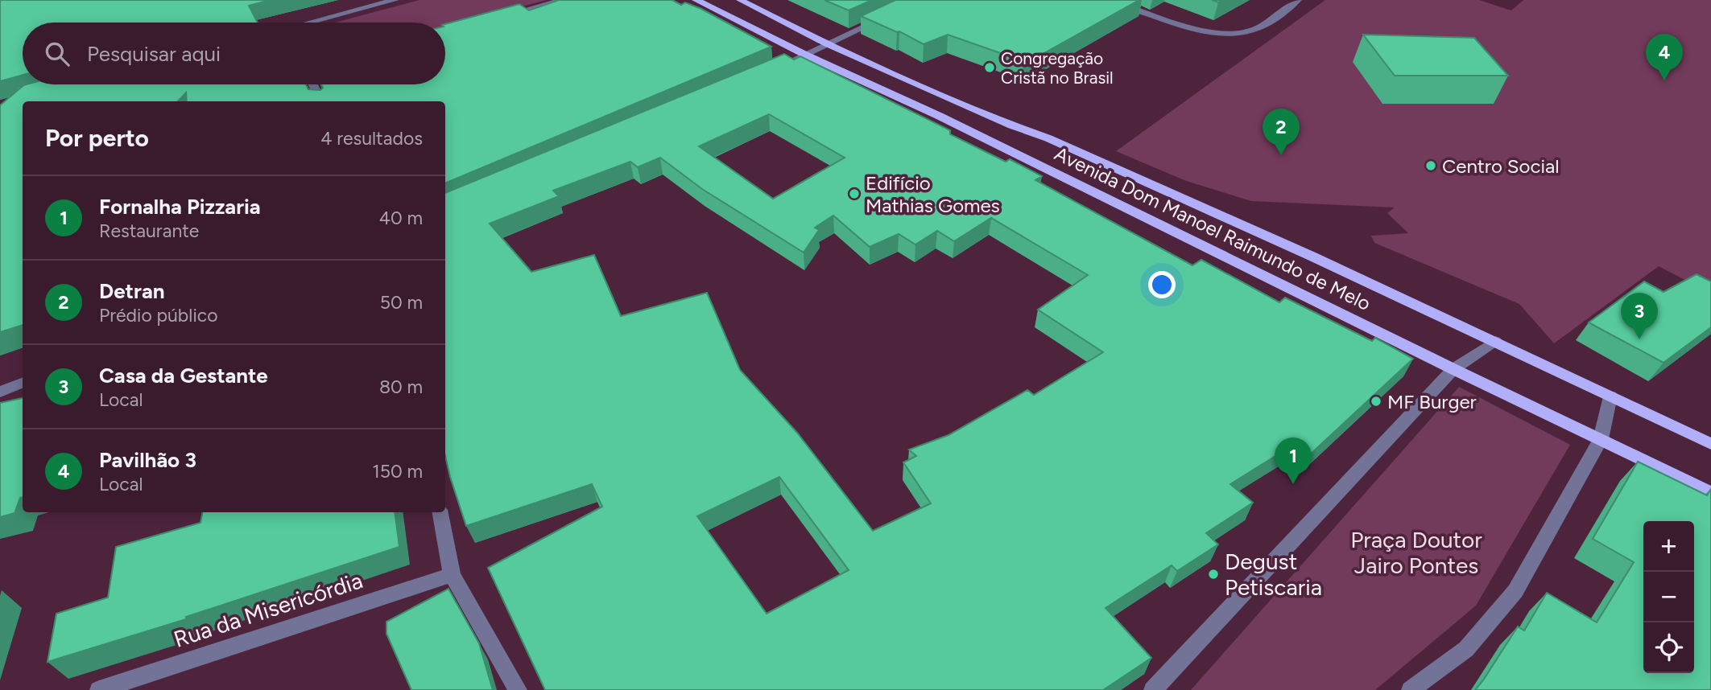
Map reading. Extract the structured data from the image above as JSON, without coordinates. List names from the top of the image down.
{
  "streets": {
    "main road": ["Avenida Dom Manoel Raimundo de Melo"],
    "street": ["Rua da Misericórdia"]
  },
  "parks": ["Praça Doutor Jairo Pontes"],
  "places": [
    "Congregação Cristã no Brasil",
    "Centro Social",
    "Edifício Mathias Gomes",
    "MF Burger",
    "Degust Petiscaria"
  ],
  "page": {
    "search": "Pesquisar aqui",
    "pins": [
      "4",
      "2",
      "3",
      "1"
    ],
    "heading": ["Por perto", "4 resultados"],
    "list": [
      {
        "mark": "1",
        "name": "Fornalha Pizzaria",
        "note": "Restaurante",
        "value": "40 m"
      },
      {
        "mark": "2",
        "name": "Detran",
        "note": "Prédio público",
        "value": "50 m"
      },
      {
        "mark": "3",
        "name": "Casa da Gestante",
        "note": "Local",
        "value": "80 m"
      },
      {
        "mark": "4",
        "name": "Pavilhão 3",
        "note": "Local",
        "value": "150 m"
      }
    ],
    "map_buttons": ["+", "−"]
  }
}
